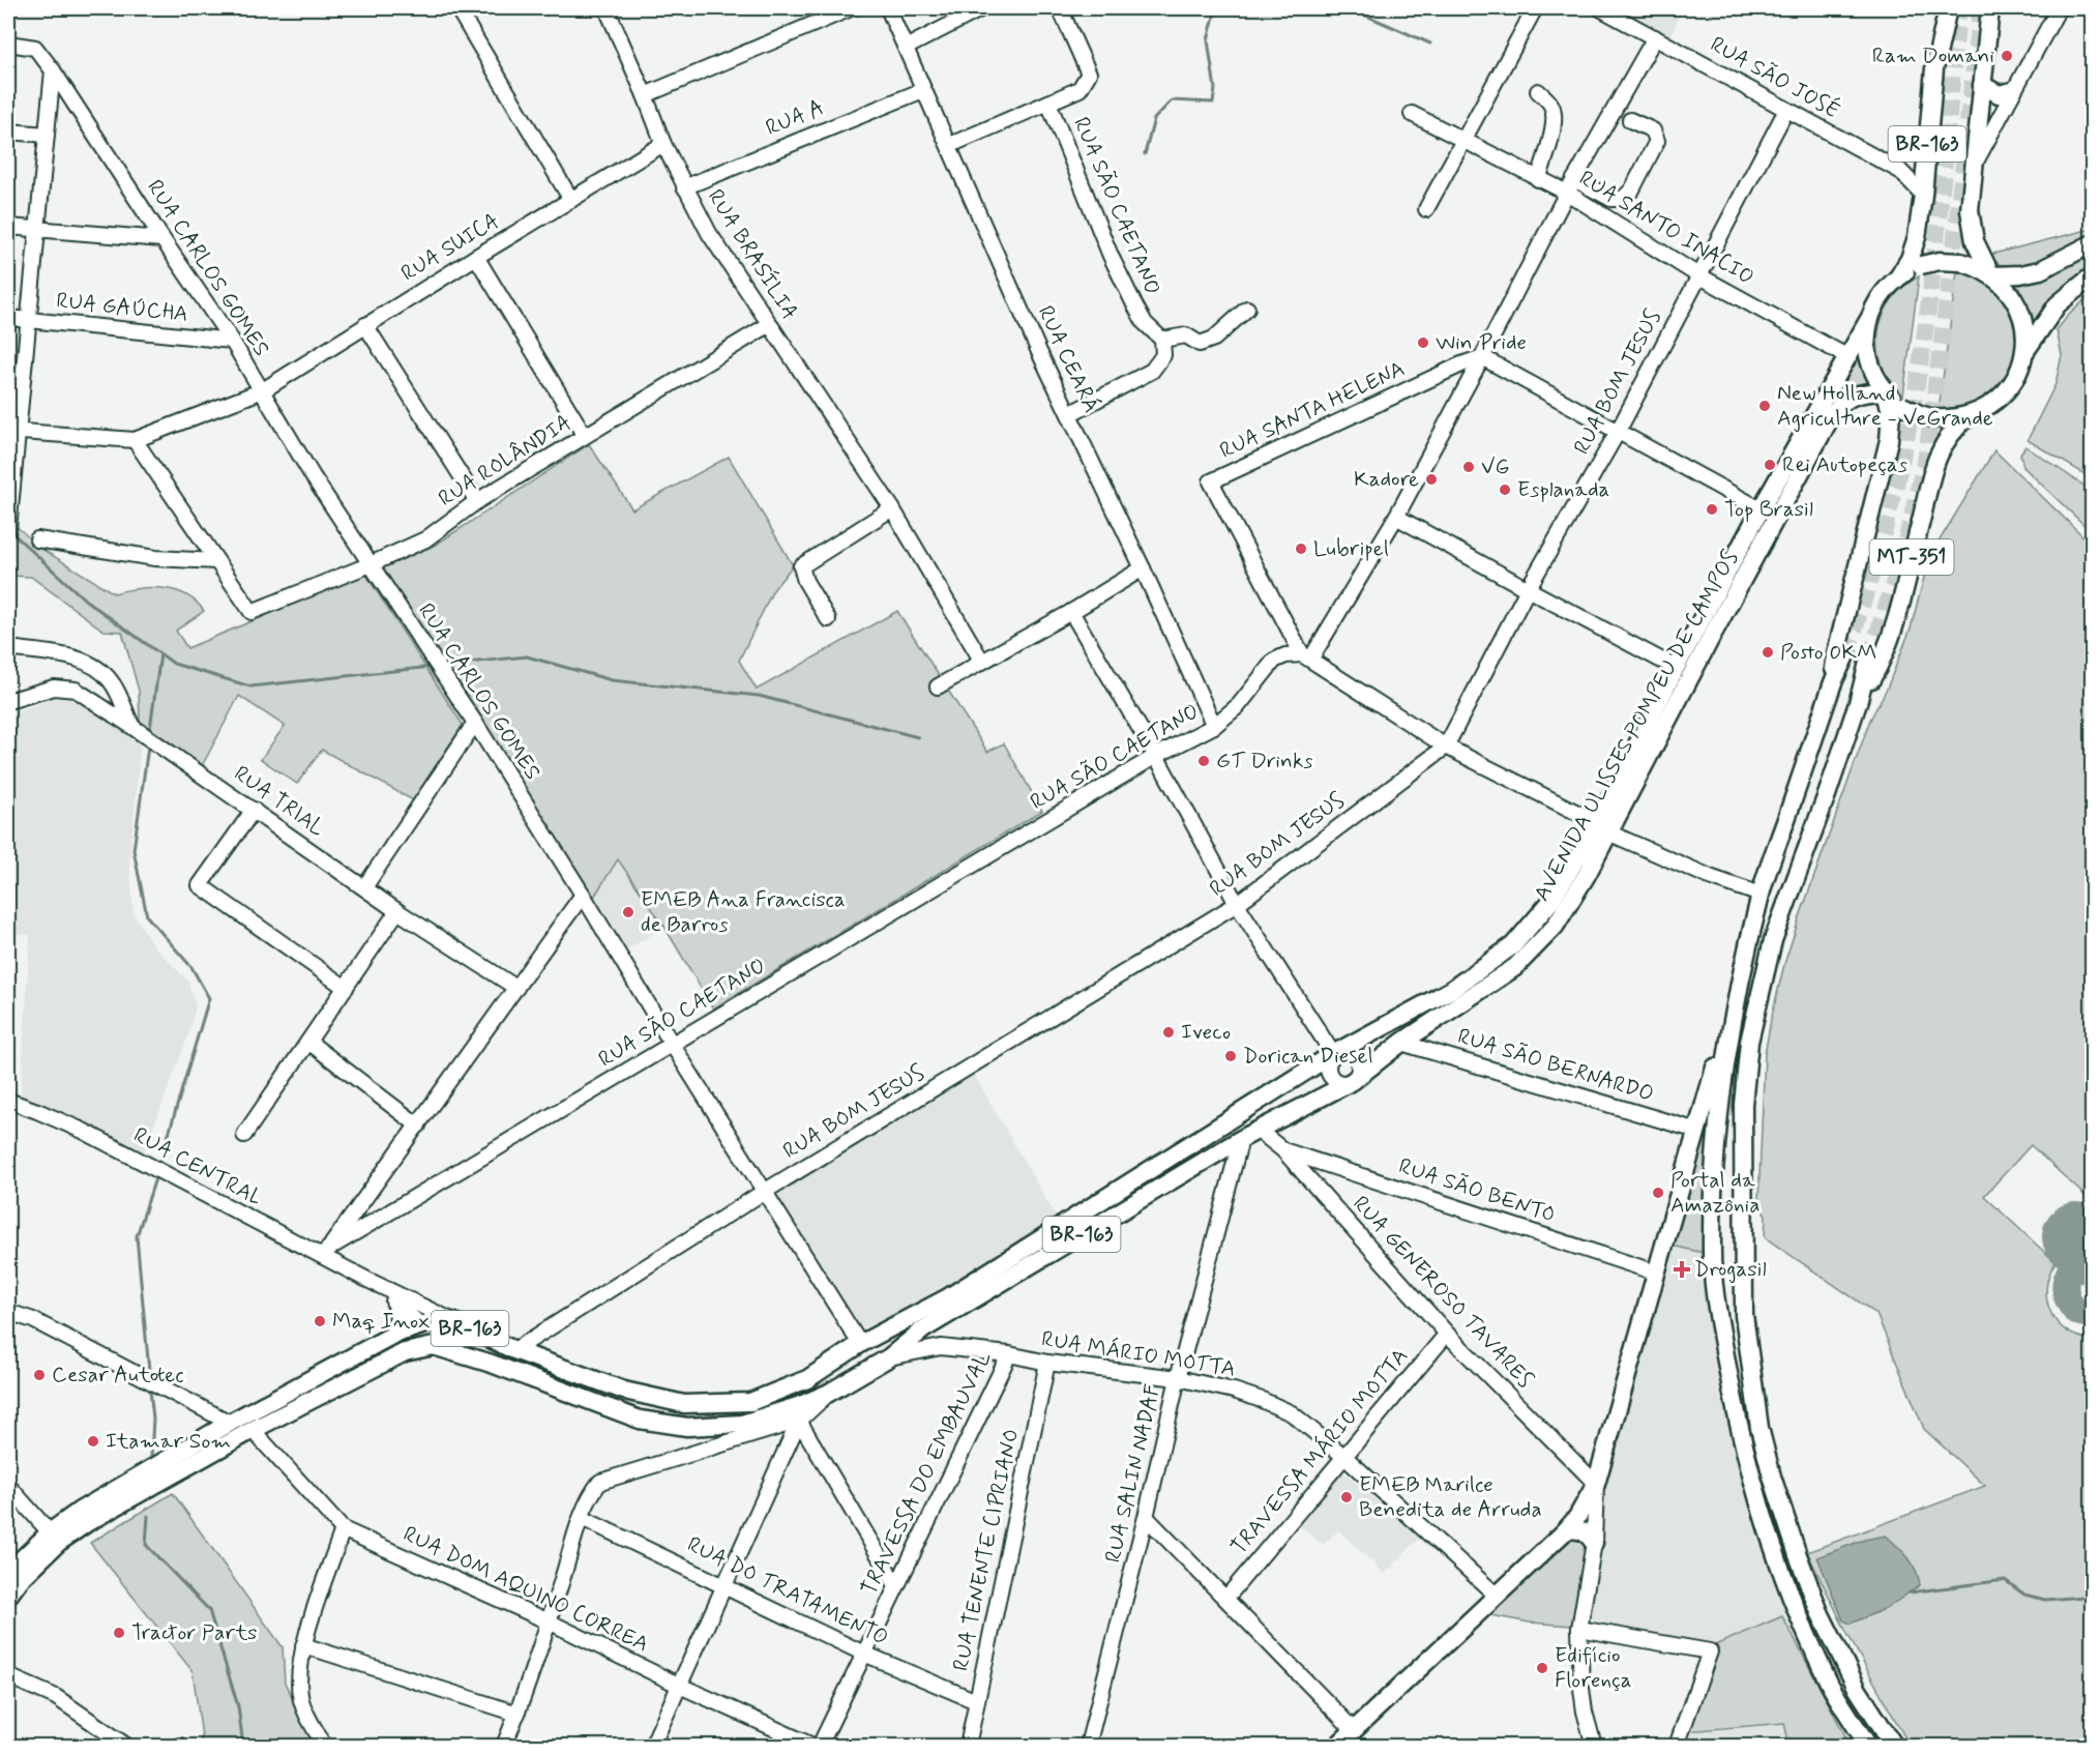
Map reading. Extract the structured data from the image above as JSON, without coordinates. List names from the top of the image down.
{
  "streets": {
    "main road": ["BR-163", "MT-351", "AVENIDA ULISSES POMPEU DE CAMPOS"],
    "street": [
      "RUA SÃO JOSÉ",
      "RUA A",
      "RUA SÃO CAETANO",
      "RUA SANTO INACIO",
      "RUA SUICA",
      "RUA BRASÍLIA",
      "RUA CARLOS GOMES",
      "RUA GAÚCHA",
      "RUA CEARÁ",
      "RUA BOM JESUS",
      "RUA SANTA HELENA",
      "RUA ROLÂNDIA",
      "RUA TRIAL",
      "RUA SÃO BERNARDO",
      "RUA CENTRAL",
      "RUA SÃO BENTO",
      "RUA GENEROSO TAVARES",
      "RUA MÁRIO MOTTA",
      "TRAVESSA MÁRIO MOTTA",
      "TRAVESSA DO EMBAUVAL",
      "RUA SALIN NADAF",
      "RUA TENENTE CIPRIANO",
      "RUA DOM AQUINO CORREA",
      "RUA DO TRATAMENTO"
    ]
  },
  "crossings": [
    ["RUA SÃO JOSÉ", "BR-163"],
    ["RUA SÃO JOSÉ", "RUA BOM JESUS"],
    ["RUA A", "RUA BRASÍLIA"],
    ["RUA A", "RUA CEARÁ"],
    ["BR-163", "MT-351"],
    ["BR-163", "AVENIDA ULISSES POMPEU DE CAMPOS"],
    ["BR-163", "RUA CENTRAL"],
    ["RUA SÃO CAETANO", "RUA CARLOS GOMES"],
    ["RUA SÃO CAETANO", "RUA CEARÁ"],
    ["RUA SÃO CAETANO", "RUA SANTA HELENA"],
    ["RUA SÃO CAETANO", "RUA CENTRAL"],
    ["RUA SANTO INACIO", "RUA BOM JESUS"],
    ["RUA SANTO INACIO", "AVENIDA ULISSES POMPEU DE CAMPOS"],
    ["RUA SUICA", "RUA BRASÍLIA"],
    ["RUA SUICA", "RUA CARLOS GOMES"],
    ["RUA BRASÍLIA", "RUA ROLÂNDIA"],
    ["RUA CARLOS GOMES", "RUA GAÚCHA"],
    ["RUA CARLOS GOMES", "RUA BOM JESUS"],
    ["RUA CARLOS GOMES", "RUA ROLÂNDIA"],
    ["RUA CARLOS GOMES", "AVENIDA ULISSES POMPEU DE CAMPOS"],
    ["RUA BOM JESUS", "AVENIDA ULISSES POMPEU DE CAMPOS"],
    ["MT-351", "AVENIDA ULISSES POMPEU DE CAMPOS"],
    ["AVENIDA ULISSES POMPEU DE CAMPOS", "RUA SÃO BERNARDO"],
    ["AVENIDA ULISSES POMPEU DE CAMPOS", "RUA CENTRAL"],
    ["AVENIDA ULISSES POMPEU DE CAMPOS", "RUA GENEROSO TAVARES"],
    ["AVENIDA ULISSES POMPEU DE CAMPOS", "RUA MÁRIO MOTTA"],
    ["AVENIDA ULISSES POMPEU DE CAMPOS", "RUA SALIN NADAF"],
    ["AVENIDA ULISSES POMPEU DE CAMPOS", "RUA DOM AQUINO CORREA"],
    ["RUA SÃO BENTO", "RUA GENEROSO TAVARES"],
    ["RUA GENEROSO TAVARES", "TRAVESSA MÁRIO MOTTA"],
    ["RUA MÁRIO MOTTA", "TRAVESSA MÁRIO MOTTA"],
    ["RUA MÁRIO MOTTA", "TRAVESSA DO EMBAUVAL"],
    ["RUA MÁRIO MOTTA", "RUA SALIN NADAF"],
    ["RUA MÁRIO MOTTA", "RUA TENENTE CIPRIANO"],
    ["TRAVESSA DO EMBAUVAL", "RUA DO TRATAMENTO"],
    ["RUA TENENTE CIPRIANO", "RUA DO TRATAMENTO"]
  ],
  "places": {
    "other": [
      "Ram Domani",
      "Win Pride",
      "New Holland Agriculture - VeGrande",
      "Rei Autopeças",
      "VG",
      "Kadore",
      "Esplanada",
      "Top Brasil",
      "Lubripel",
      "Posto 0KM",
      "GT Drinks",
      "EMEB Ana Francisca de Barros",
      "Iveco",
      "Dorican Diesel",
      "Portal da Amazônia",
      "Maq Inox",
      "Cesar Autotec",
      "Itamar Som",
      "EMEB Marilce Benedita de Arruda",
      "Tractor Parts",
      "Edifício Florença"
    ],
    "health": ["Drogasil"]
  }
}
